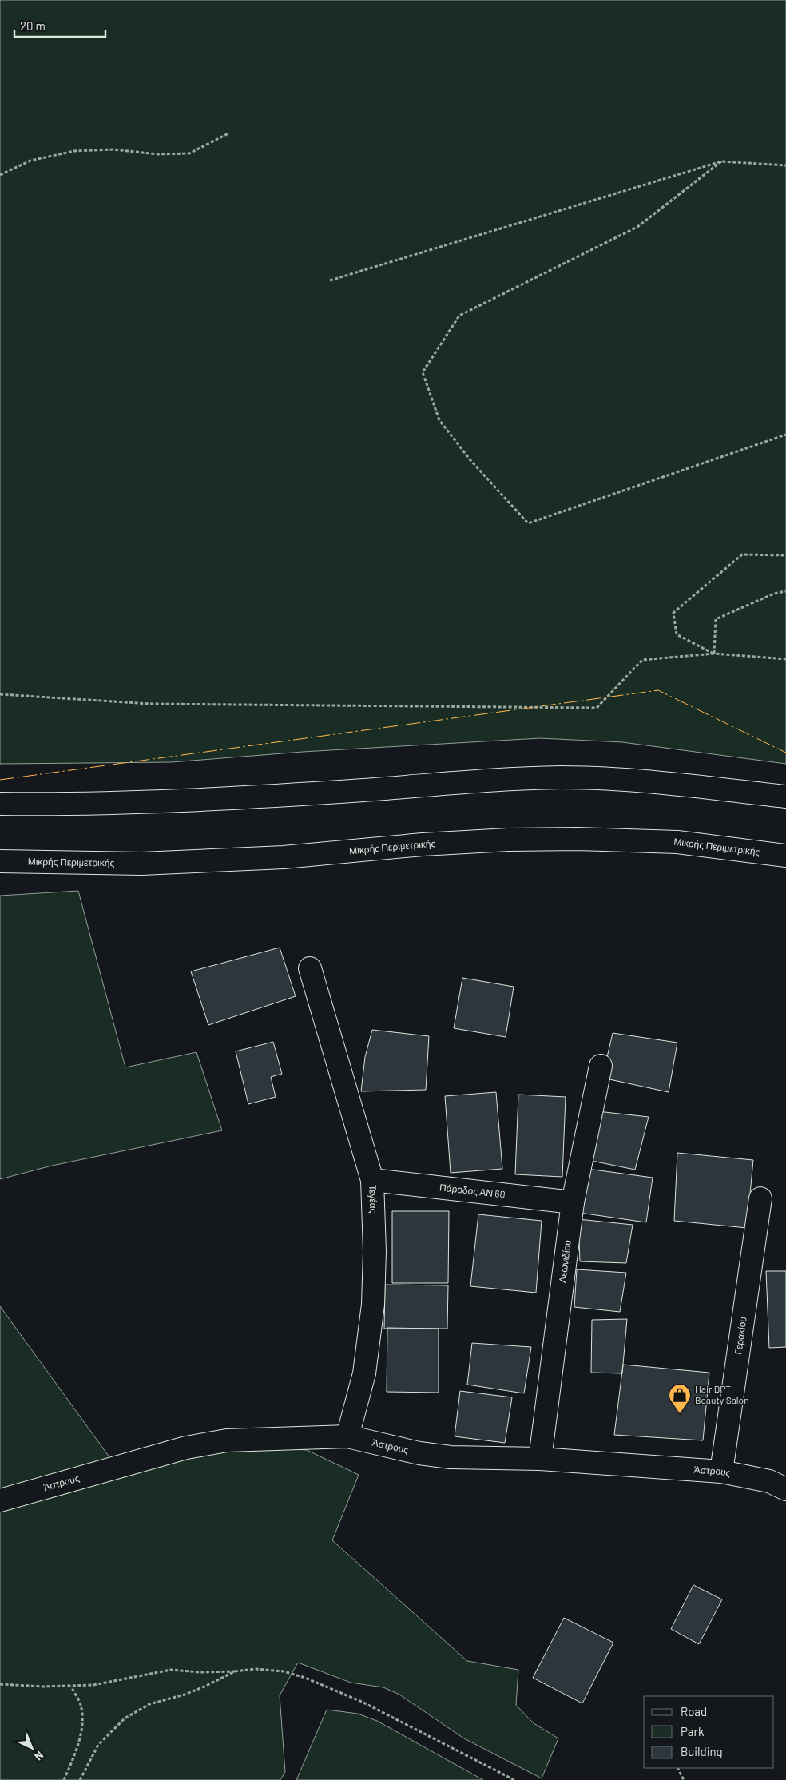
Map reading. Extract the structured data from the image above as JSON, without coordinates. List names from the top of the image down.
{
  "streets": {
    "street": [
      "Μικρής Περιμετρικής",
      "Πάροδος ΑΝ 60",
      "Τεγέας",
      "Λεωνιδίου",
      "Γερακίου",
      "Άστρους"
    ]
  },
  "crossings": [
    ["Πάροδος ΑΝ 60", "Τεγέας"],
    ["Πάροδος ΑΝ 60", "Λεωνιδίου"],
    ["Τεγέας", "Άστρους"],
    ["Λεωνιδίου", "Άστρους"],
    ["Γερακίου", "Άστρους"]
  ],
  "places": {
    "shop": ["Hair DPT Beauty Salon"]
  },
  "legend": ["Road", "Park", "Building"],
  "scale_bar": "20 m",
  "north": "bottom right"
}
